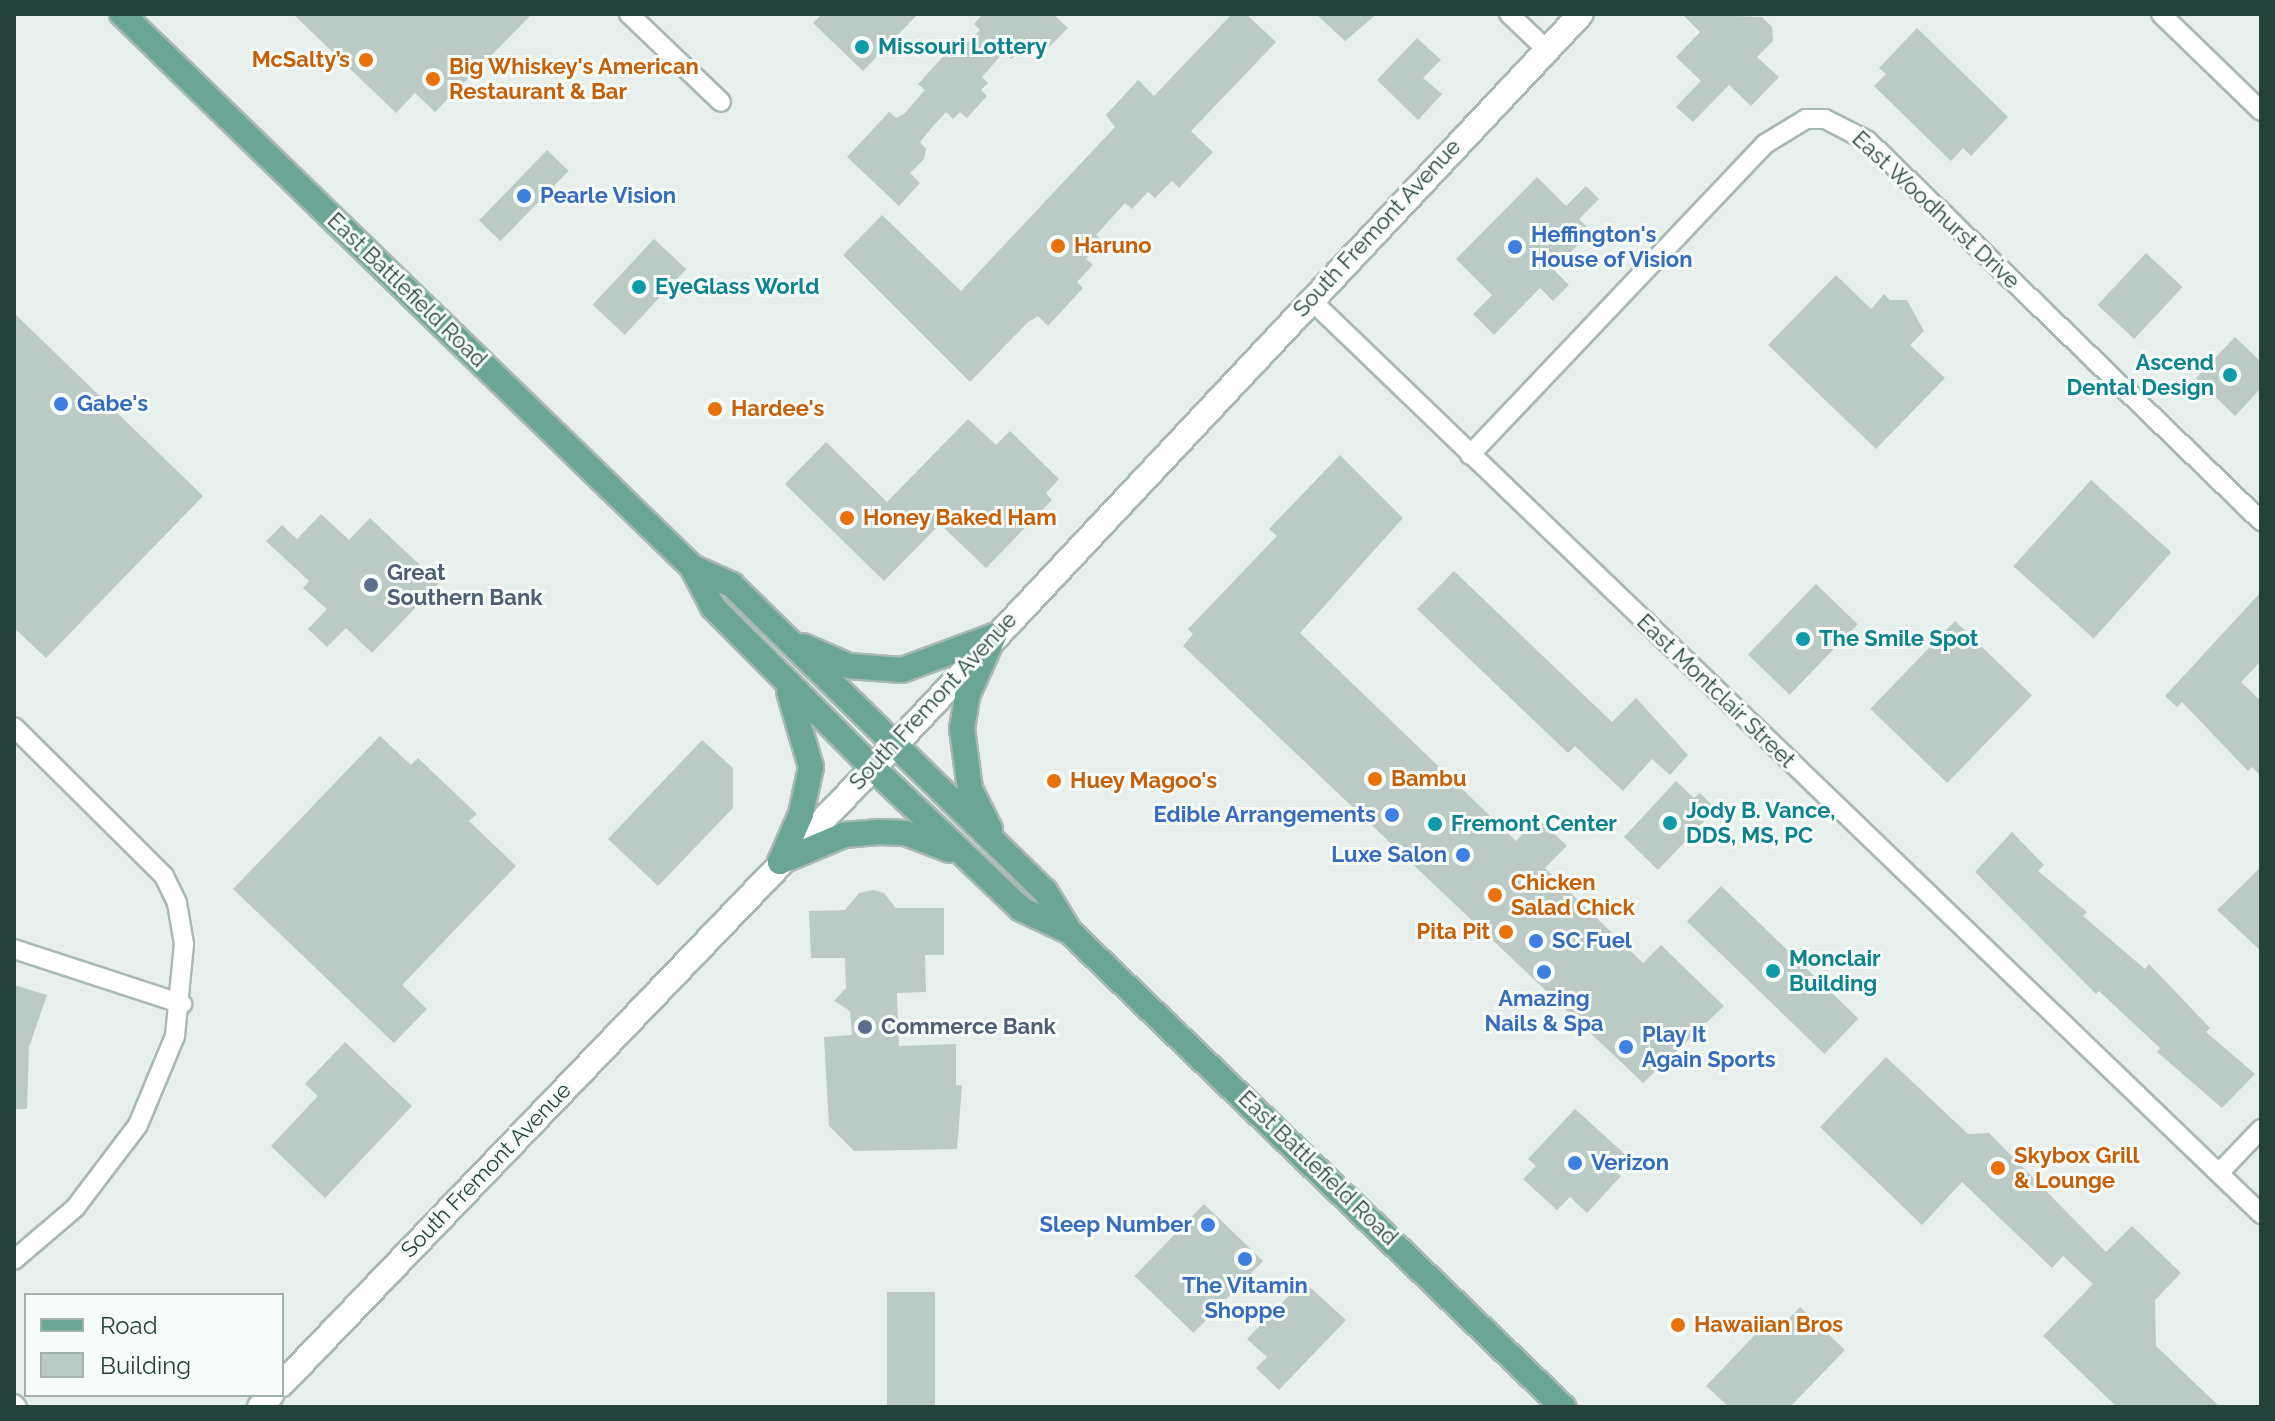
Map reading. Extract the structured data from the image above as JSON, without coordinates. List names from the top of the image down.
{
  "streets": {
    "main road": ["South Fremont Avenue", "East Battlefield Road"],
    "street": ["East Woodhurst Drive", "East Montclair Street"]
  },
  "crossings": [
    ["East Woodhurst Drive", "East Montclair Street"],
    ["South Fremont Avenue", "East Battlefield Road"],
    ["South Fremont Avenue", "East Montclair Street"]
  ],
  "places": [
    "Missouri Lottery",
    "McSalty’s",
    "Big Whiskey's American Restaurant & Bar",
    "Pearle Vision",
    "Haruno",
    "Heffington's House of Vision",
    "EyeGlass World",
    "Ascend Dental Design",
    "Gabe's",
    "Hardee's",
    "Honey Baked Ham",
    "Great Southern Bank",
    "The Smile Spot",
    "Bambu",
    "Huey Magoo's",
    "Edible Arrangements",
    "Jody B. Vance, DDS, MS, PC",
    "Fremont Center",
    "Luxe Salon",
    "Chicken Salad Chick",
    "Pita Pit",
    "SC Fuel",
    "Monclair Building",
    "Amazing Nails & Spa",
    "Commerce Bank",
    "Play It Again Sports",
    "Verizon",
    "Skybox Grill & Lounge",
    "Sleep Number",
    "The Vitamin Shoppe",
    "Hawaiian Bros"
  ],
  "legend": ["Road", "Building"]
}
